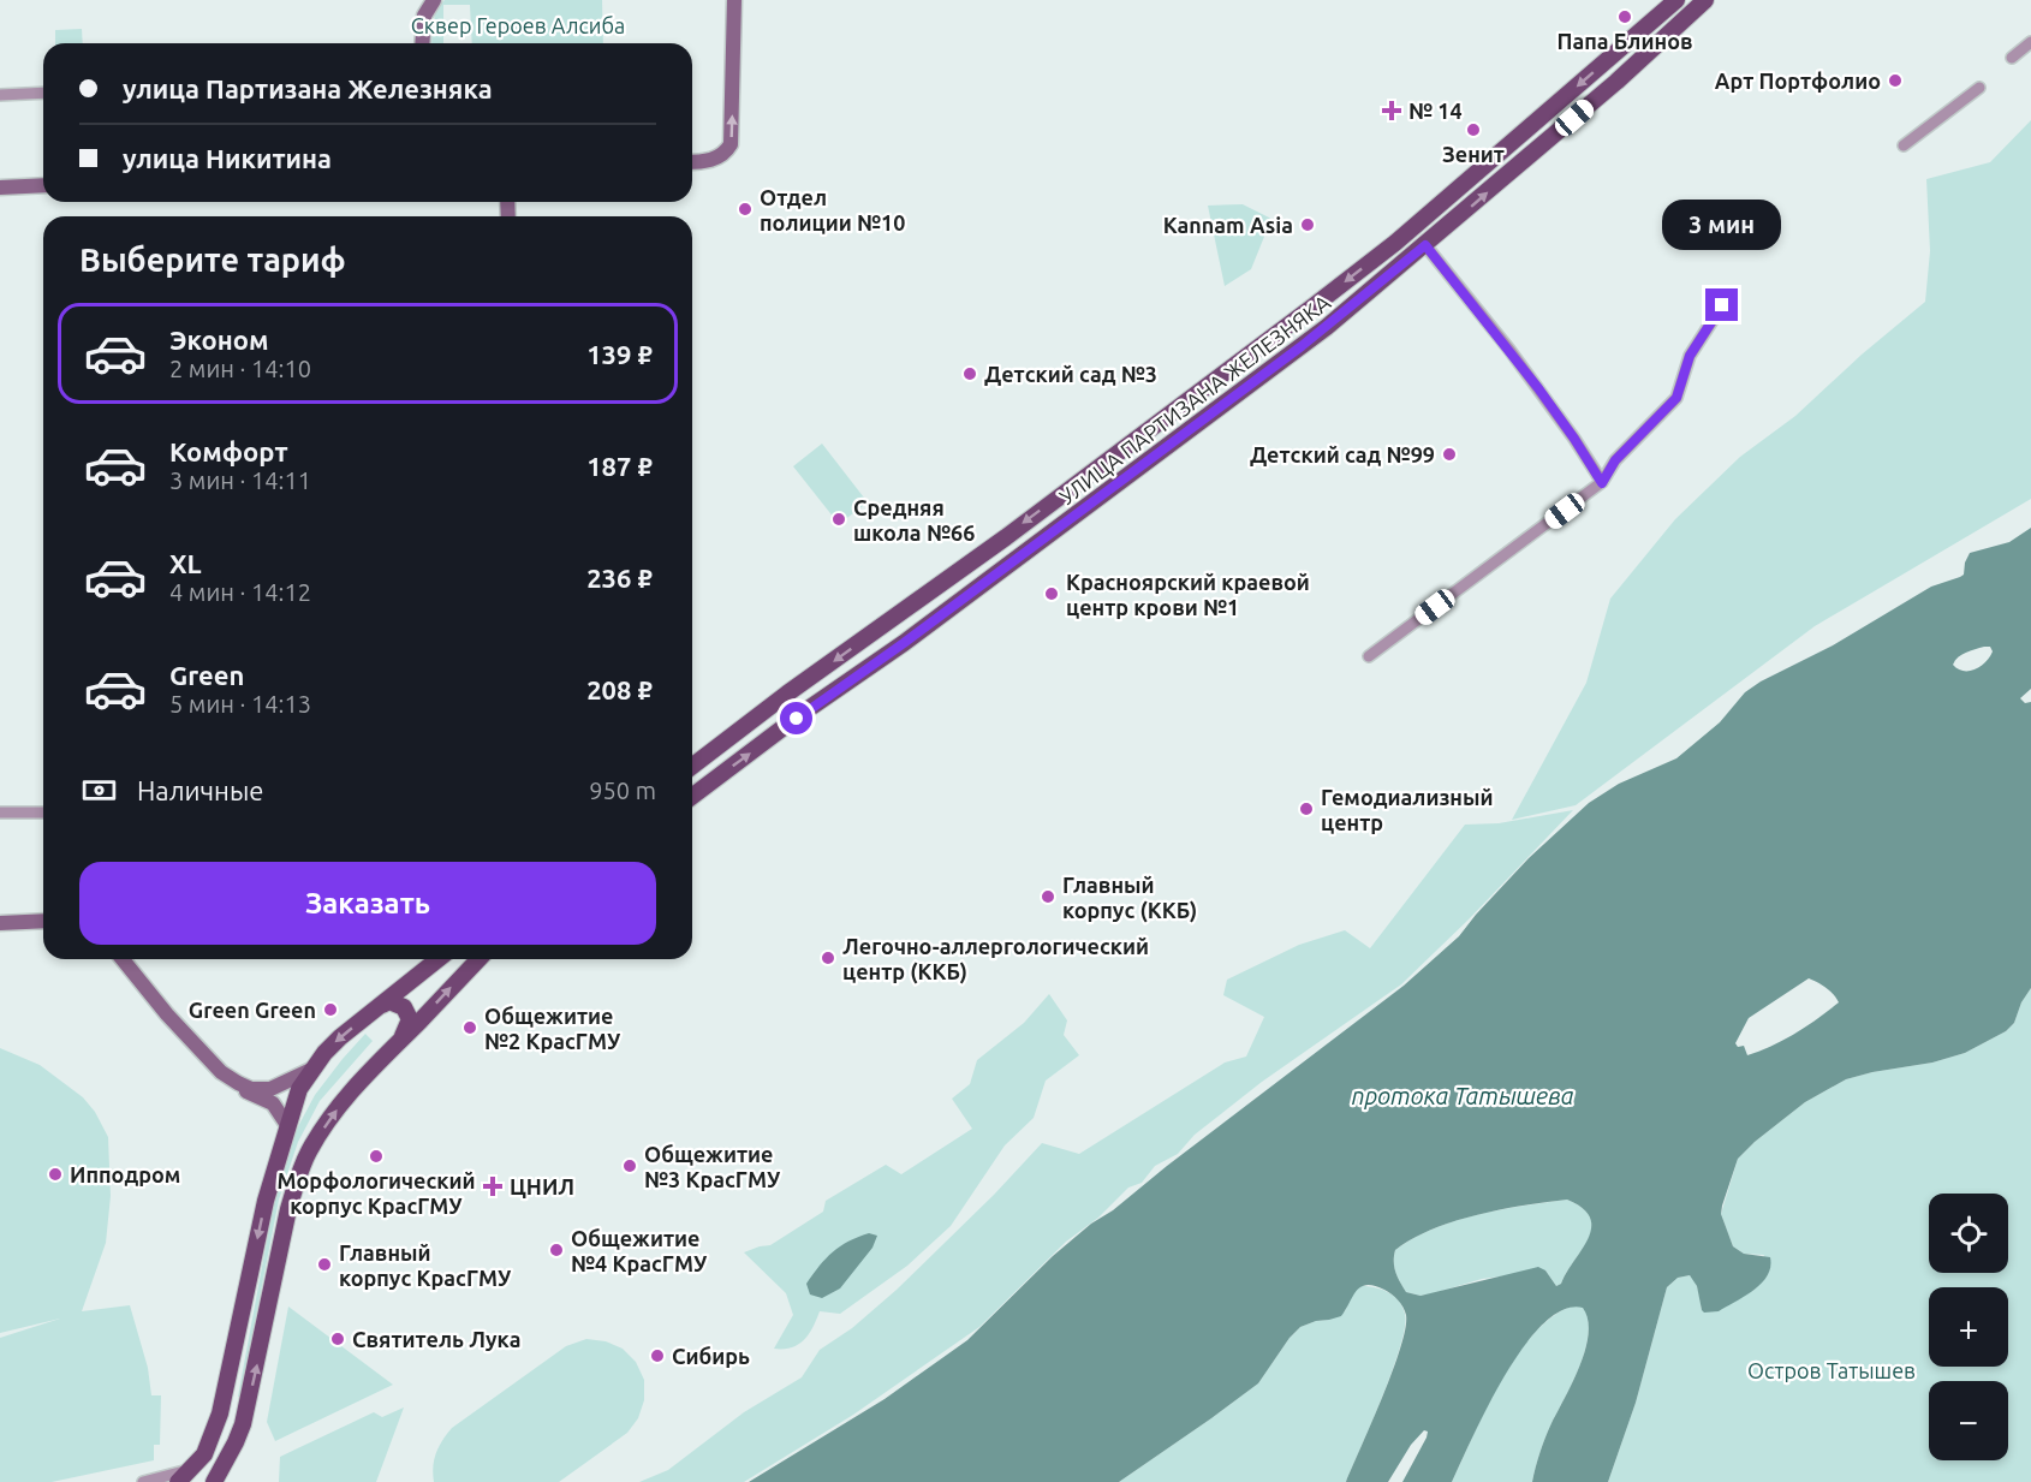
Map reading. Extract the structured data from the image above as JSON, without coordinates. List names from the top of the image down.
{
  "streets": {
    "main road": ["УЛИЦА ПАРТИЗАНА ЖЕЛЕЗНЯКА"]
  },
  "water": ["протока Татышева"],
  "parks": ["Сквер Героев Алсиба", "Остров Татышев"],
  "places": {
    "other": [
      "Папа Блинов",
      "Арт Портфолио",
      "Зенит",
      "Отдел полиции №10",
      "Kannam Asia",
      "Детский сад №3",
      "Детский сад №99",
      "Средняя школа №66",
      "Красноярский краевой центр крови №1",
      "Гемодиализный центр",
      "Главный корпус (ККБ)",
      "Легочно-аллергологический центр (ККБ)",
      "Green Green",
      "Общежитие №2 КрасГМУ",
      "Морфологический корпус КрасГМУ",
      "Общежитие №3 КрасГМУ",
      "Ипподром",
      "Общежитие №4 КрасГМУ",
      "Главный корпус КрасГМУ",
      "Святитель Лука",
      "Сибирь"
    ],
    "health": ["№ 14", "ЦНИЛ"]
  },
  "page": {
    "banner": ["улица Партизана Железняка", "улица Никитина"],
    "bubble": "3 мин",
    "heading": "Выберите тариф",
    "list": [
      {
        "name": "Эконом",
        "note": "2 мин · 14:10",
        "value": "139 ₽"
      },
      {
        "name": "Комфорт",
        "note": "3 мин · 14:11",
        "value": "187 ₽"
      },
      {
        "name": "XL",
        "note": "4 мин · 14:12",
        "value": "236 ₽"
      },
      {
        "name": "Green",
        "note": "5 мин · 14:13",
        "value": "208 ₽"
      }
    ],
    "pay": ["Наличные", "950 m"],
    "buttons": "Заказать",
    "map_buttons": ["+", "−"]
  }
}
